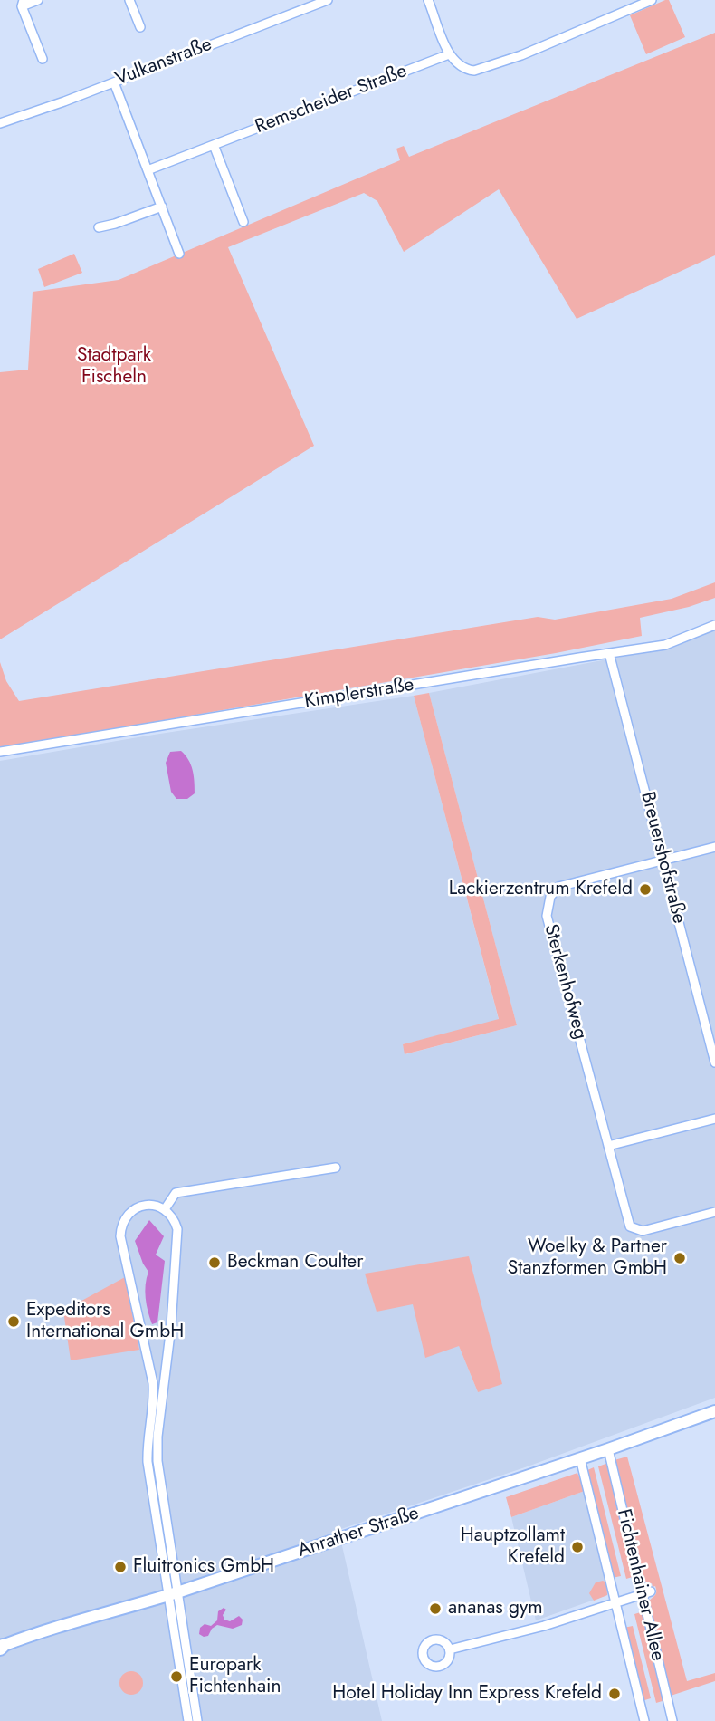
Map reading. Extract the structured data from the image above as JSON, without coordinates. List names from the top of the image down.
{
  "streets": {
    "main road": ["Anrather Straße"],
    "street": [
      "Vulkanstraße",
      "Remscheider Straße",
      "Kimplerstraße",
      "Breuershofstraße",
      "Sterkenhofweg",
      "Fichtenhainer Allee"
    ]
  },
  "crossings": [
    ["Kimplerstraße", "Breuershofstraße"],
    ["Breuershofstraße", "Sterkenhofweg"],
    ["Anrather Straße", "Fichtenhainer Allee"]
  ],
  "parks": ["Stadtpark Fischeln"],
  "places": [
    "Lackierzentrum Krefeld",
    "Woelky & Partner Stanzformen GmbH",
    "Beckman Coulter",
    "Expeditors International GmbH",
    "Hauptzollamt Krefeld",
    "Fluitronics GmbH",
    "ananas gym",
    "Europark Fichtenhain",
    "Hotel Holiday Inn Express Krefeld"
  ]
}
